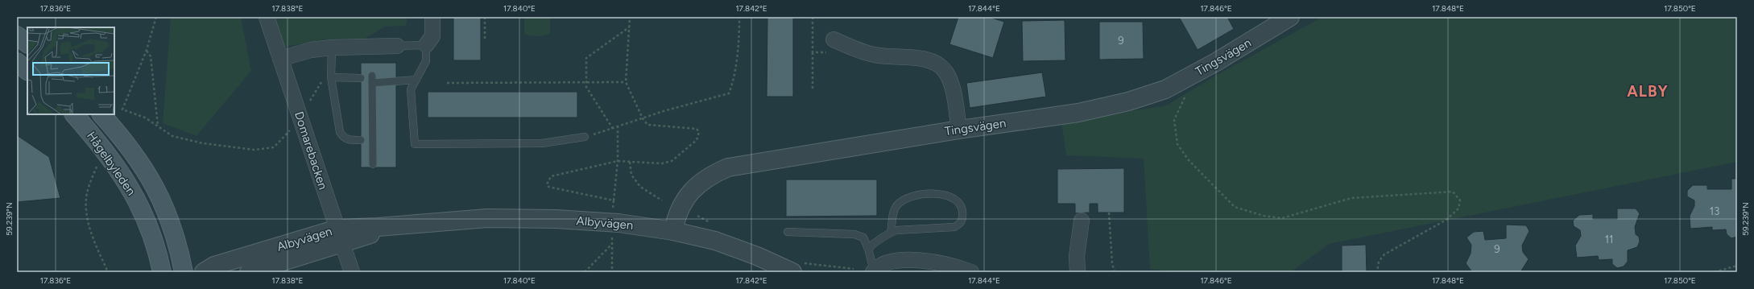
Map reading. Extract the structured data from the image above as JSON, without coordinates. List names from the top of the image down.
{
  "streets": {
    "main road": ["Hågelbyleden"],
    "street": ["Tingsvägen", "Domarebacken", "Albyvägen"]
  },
  "crossings": [
    ["Tingsvägen", "Albyvägen"],
    ["Domarebacken", "Albyvägen"]
  ],
  "districts": ["ALBY"],
  "house_numbers": [
    "9",
    "13",
    "11",
    "9"
  ],
  "coordinates": [
    "17.836°E",
    "17.838°E",
    "17.840°E",
    "17.842°E",
    "17.844°E",
    "17.846°E",
    "17.848°E",
    "17.850°E",
    "59.239°N"
  ]
}
